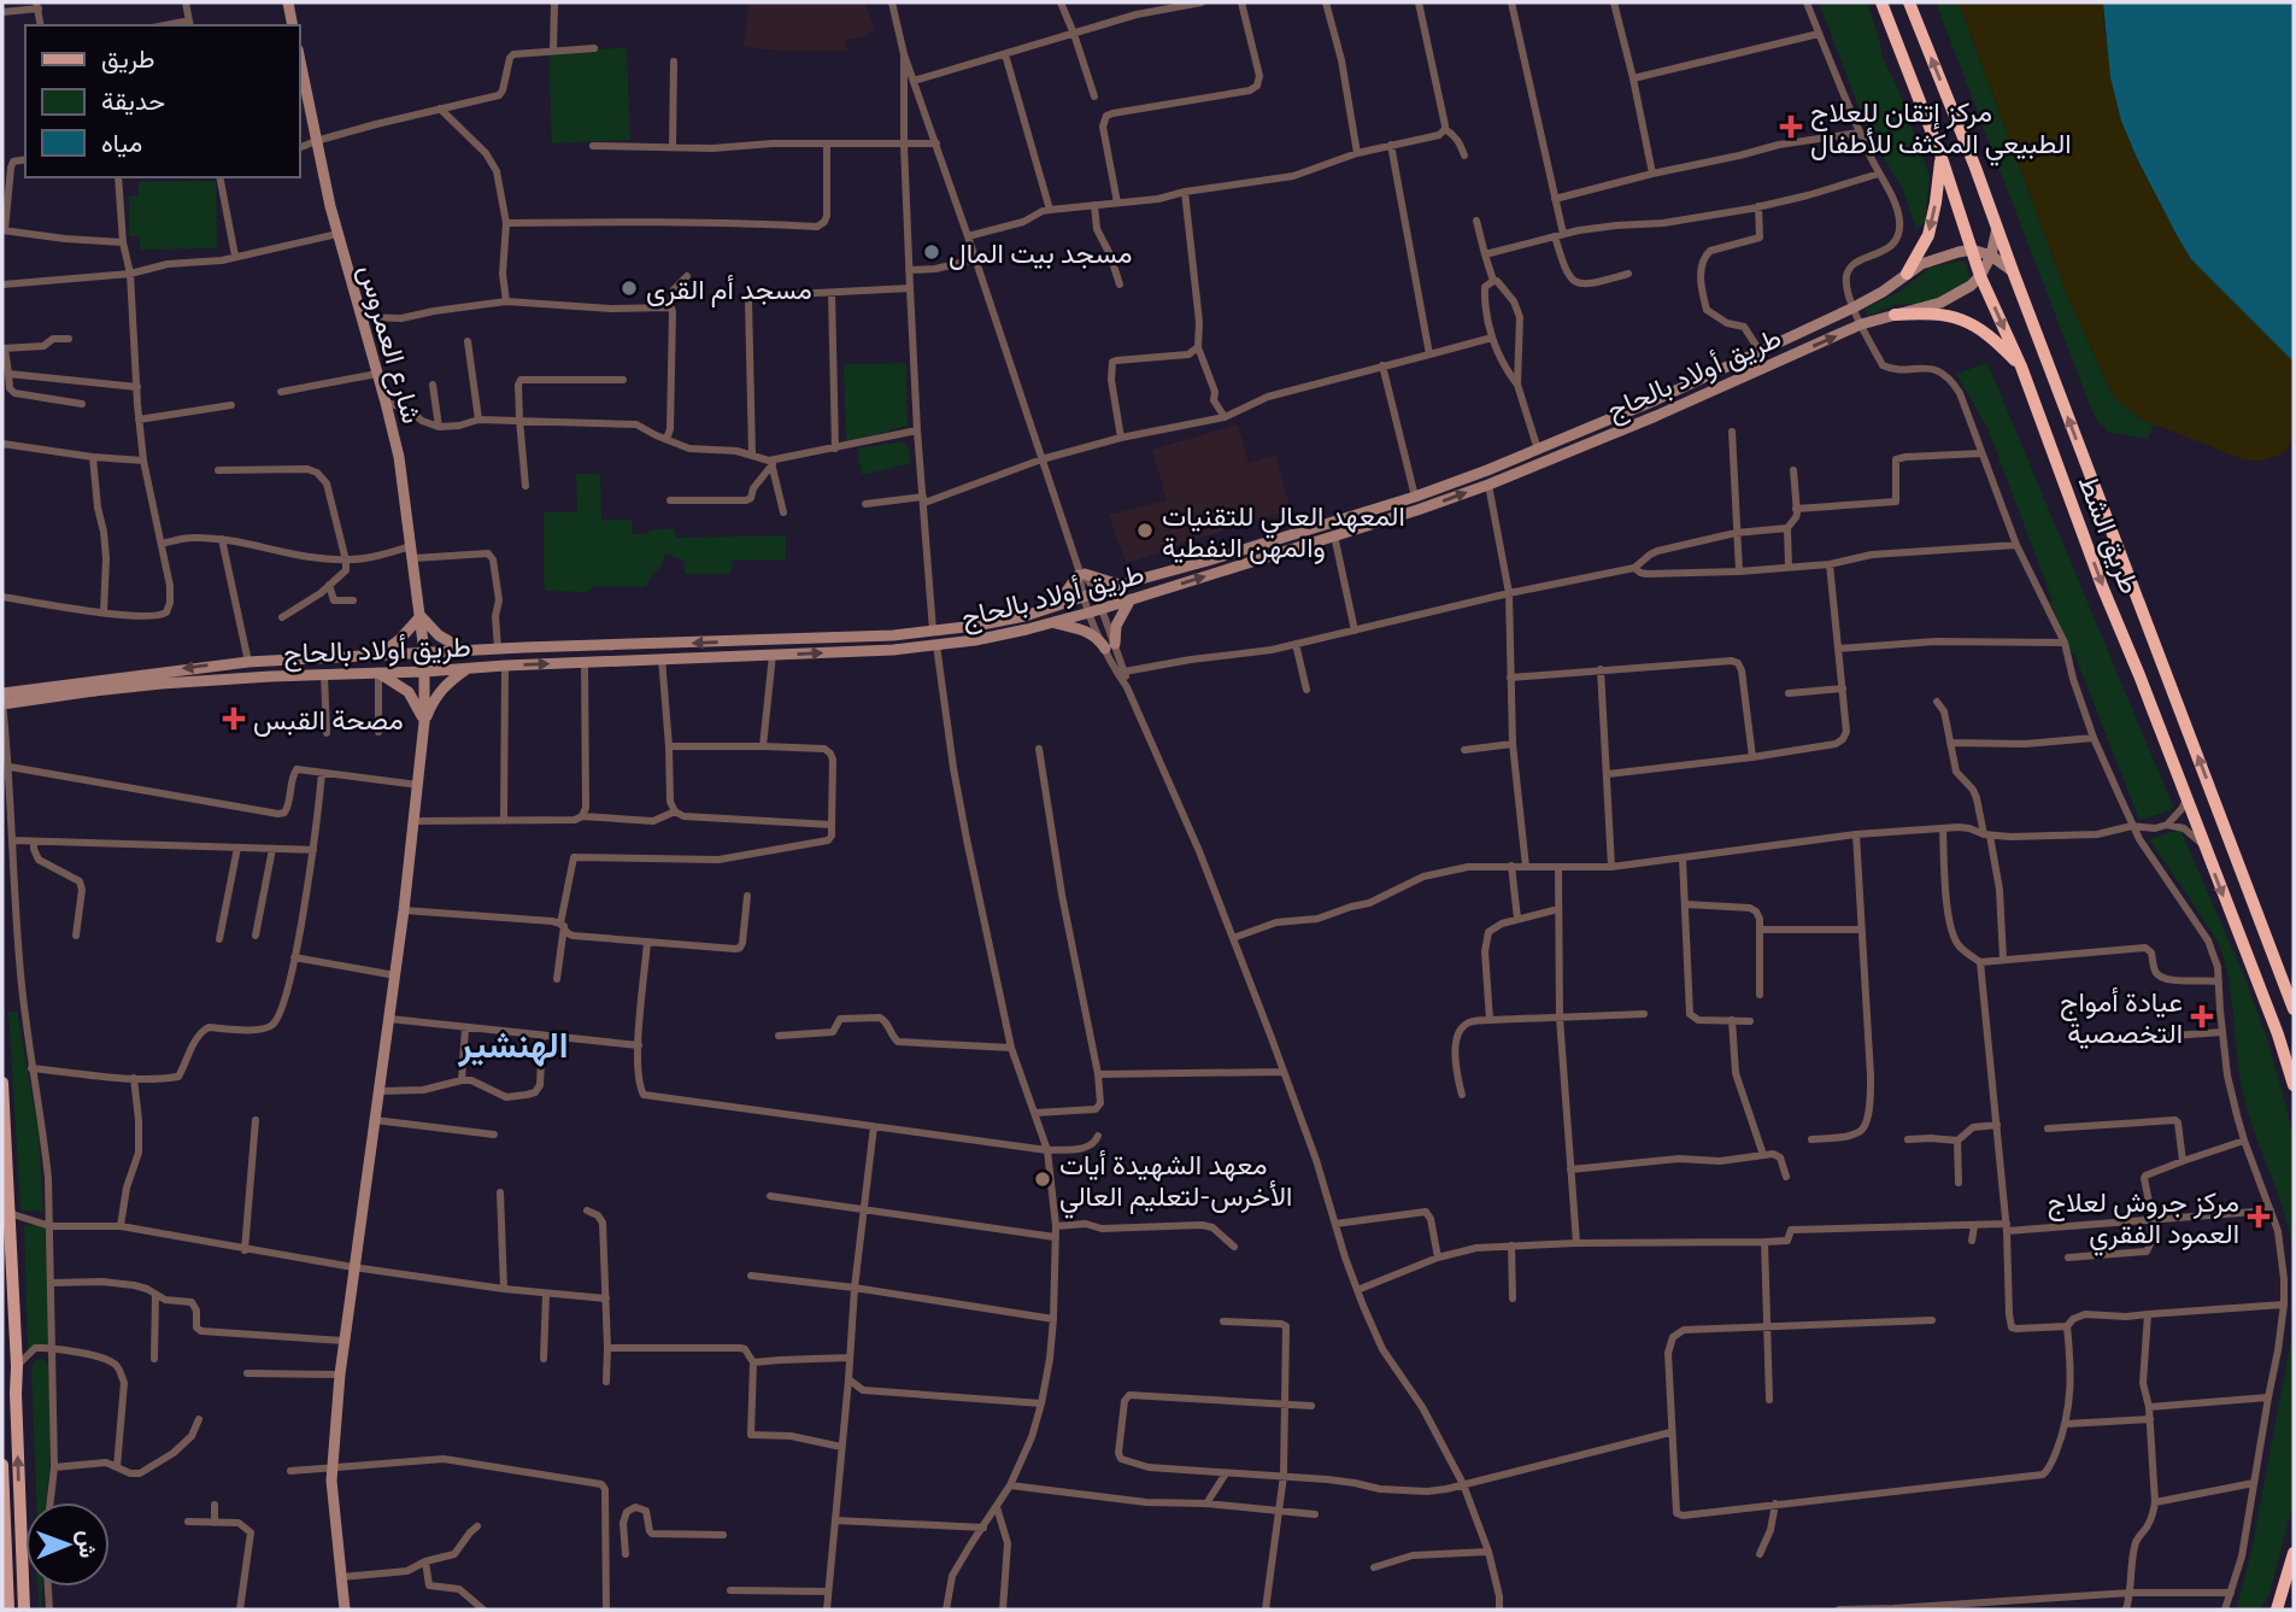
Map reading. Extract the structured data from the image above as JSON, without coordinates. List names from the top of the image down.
{
  "streets": {
    "highway": ["طريق الشط"],
    "main road": ["شارع العمروس", "طريق أولاد بالحاج"]
  },
  "crossings": [
    ["شارع العمروس", "طريق أولاد بالحاج"],
    ["طريق أولاد بالحاج", "طريق الشط"]
  ],
  "districts": ["الهنشير"],
  "places": {
    "health": [
      "مركز إتقان للعلاج الطبيعي المكثف للأطفال",
      "مصحة القبس",
      "عيادة أمواج التخصصية",
      "مركز جروش لعلاج العمود الفقري"
    ],
    "other": [
      "مسجد بيت المال",
      "مسجد أم القرى",
      "المعهد العالي للتقنيات والمهن النفطية",
      "معهد الشهيدة أيات الأخرس-لتعليم العالي"
    ]
  },
  "legend": ["طريق", "حديقة", "مياه"],
  "north": "right"
}
